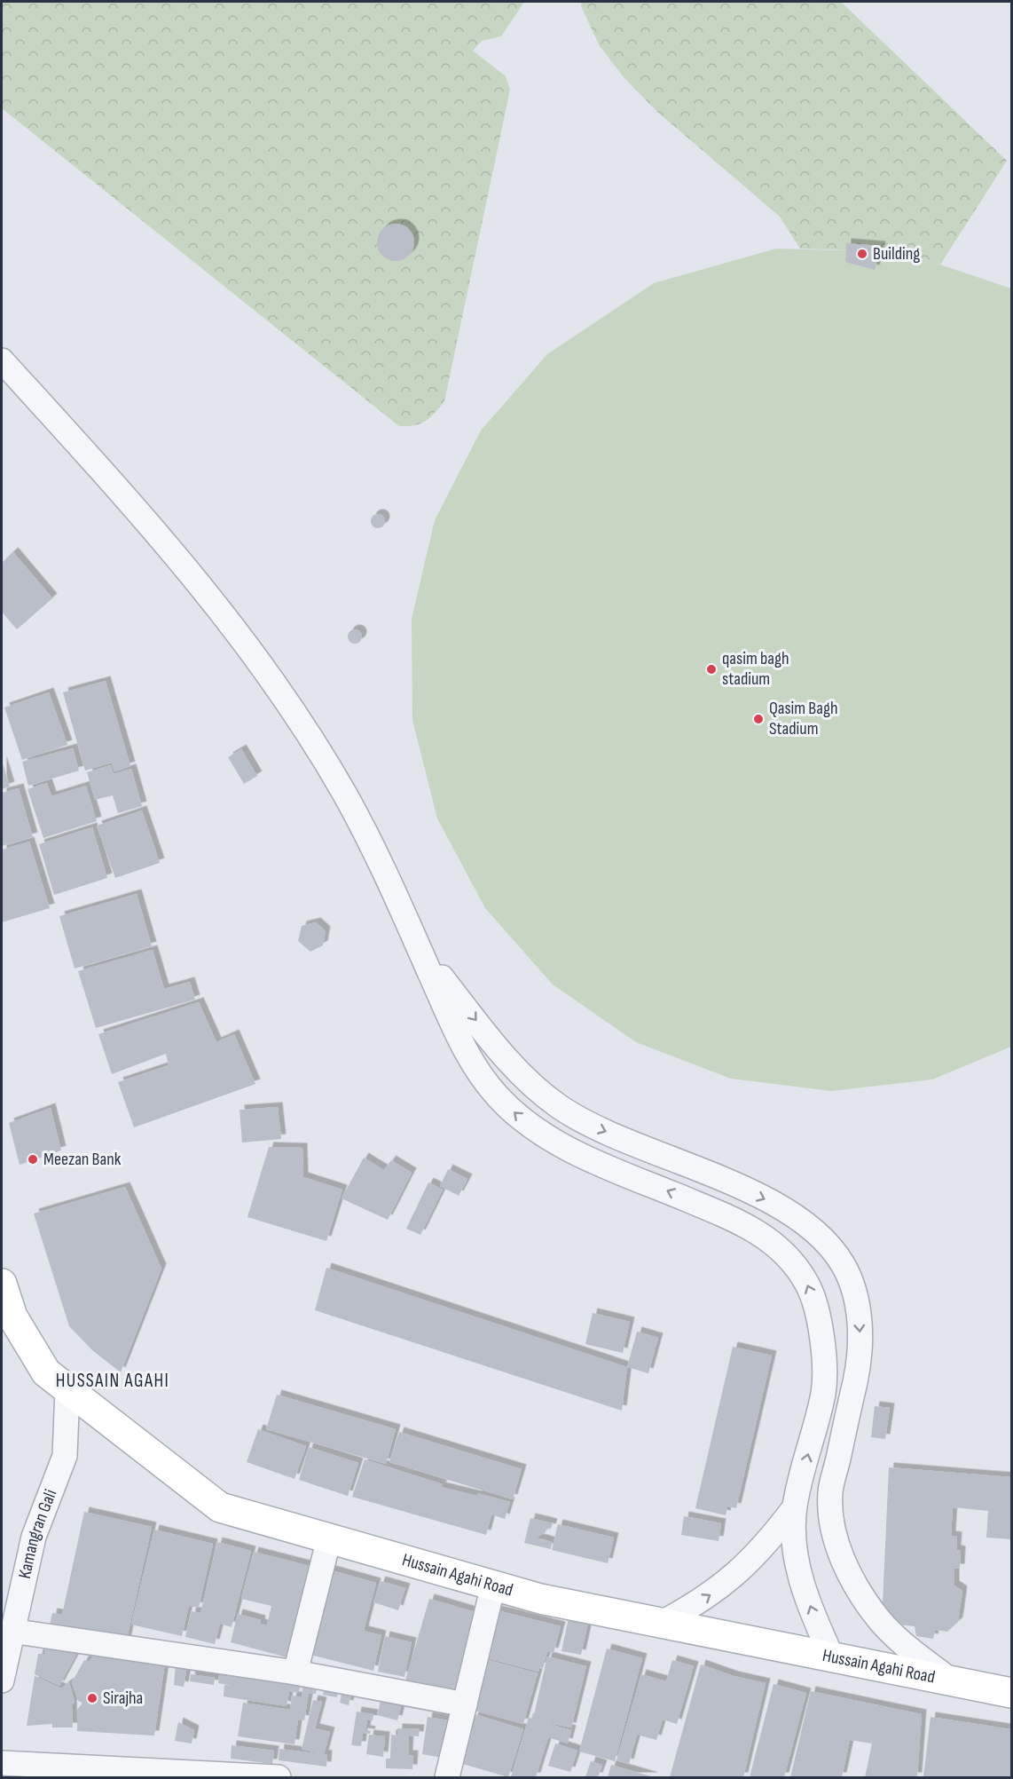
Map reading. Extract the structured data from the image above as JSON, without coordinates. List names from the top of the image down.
{
  "streets": {
    "main road": ["Hussain Agahi Road"],
    "street": ["Kamangran Gali"]
  },
  "crossings": [
    ["Kamangran Gali", "Hussain Agahi Road"]
  ],
  "districts": ["HUSSAIN AGAHI"],
  "places": [
    "Building",
    "qasim bagh stadium",
    "Qasim Bagh Stadium",
    "Meezan Bank",
    "Sirajha"
  ]
}
